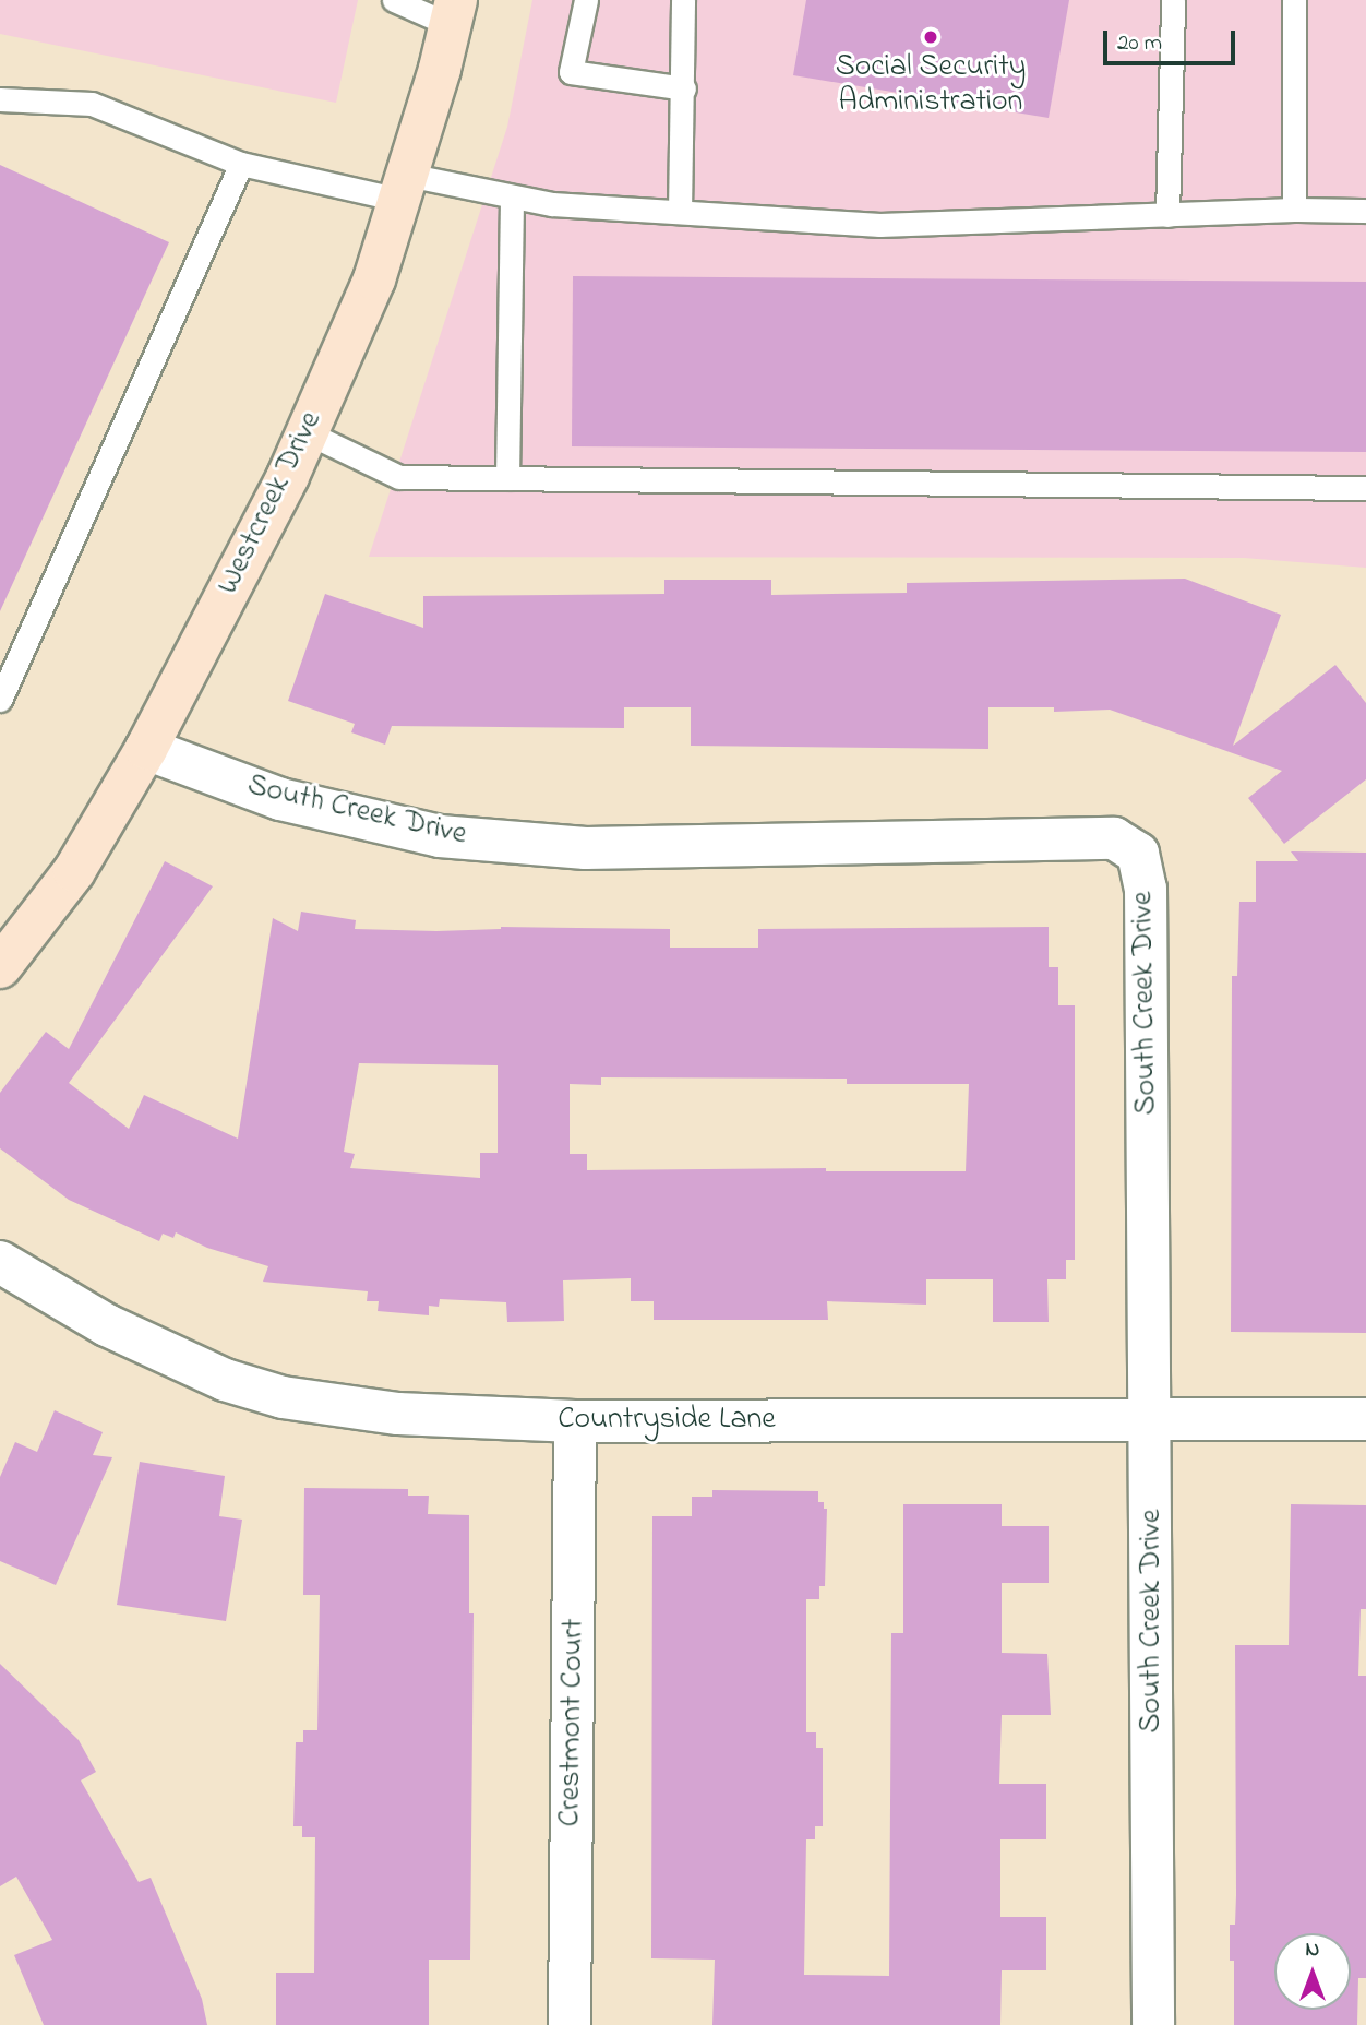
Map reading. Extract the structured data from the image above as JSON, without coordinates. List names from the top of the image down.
{
  "streets": {
    "street": [
      "Westcreek Drive",
      "South Creek Drive",
      "Countryside Lane",
      "Crestmont Court"
    ]
  },
  "crossings": [
    ["Westcreek Drive", "South Creek Drive"],
    ["South Creek Drive", "Countryside Lane"],
    ["Countryside Lane", "Crestmont Court"]
  ],
  "places": ["Social Security Administration"],
  "scale_bar": "20 m",
  "north": "top"
}
